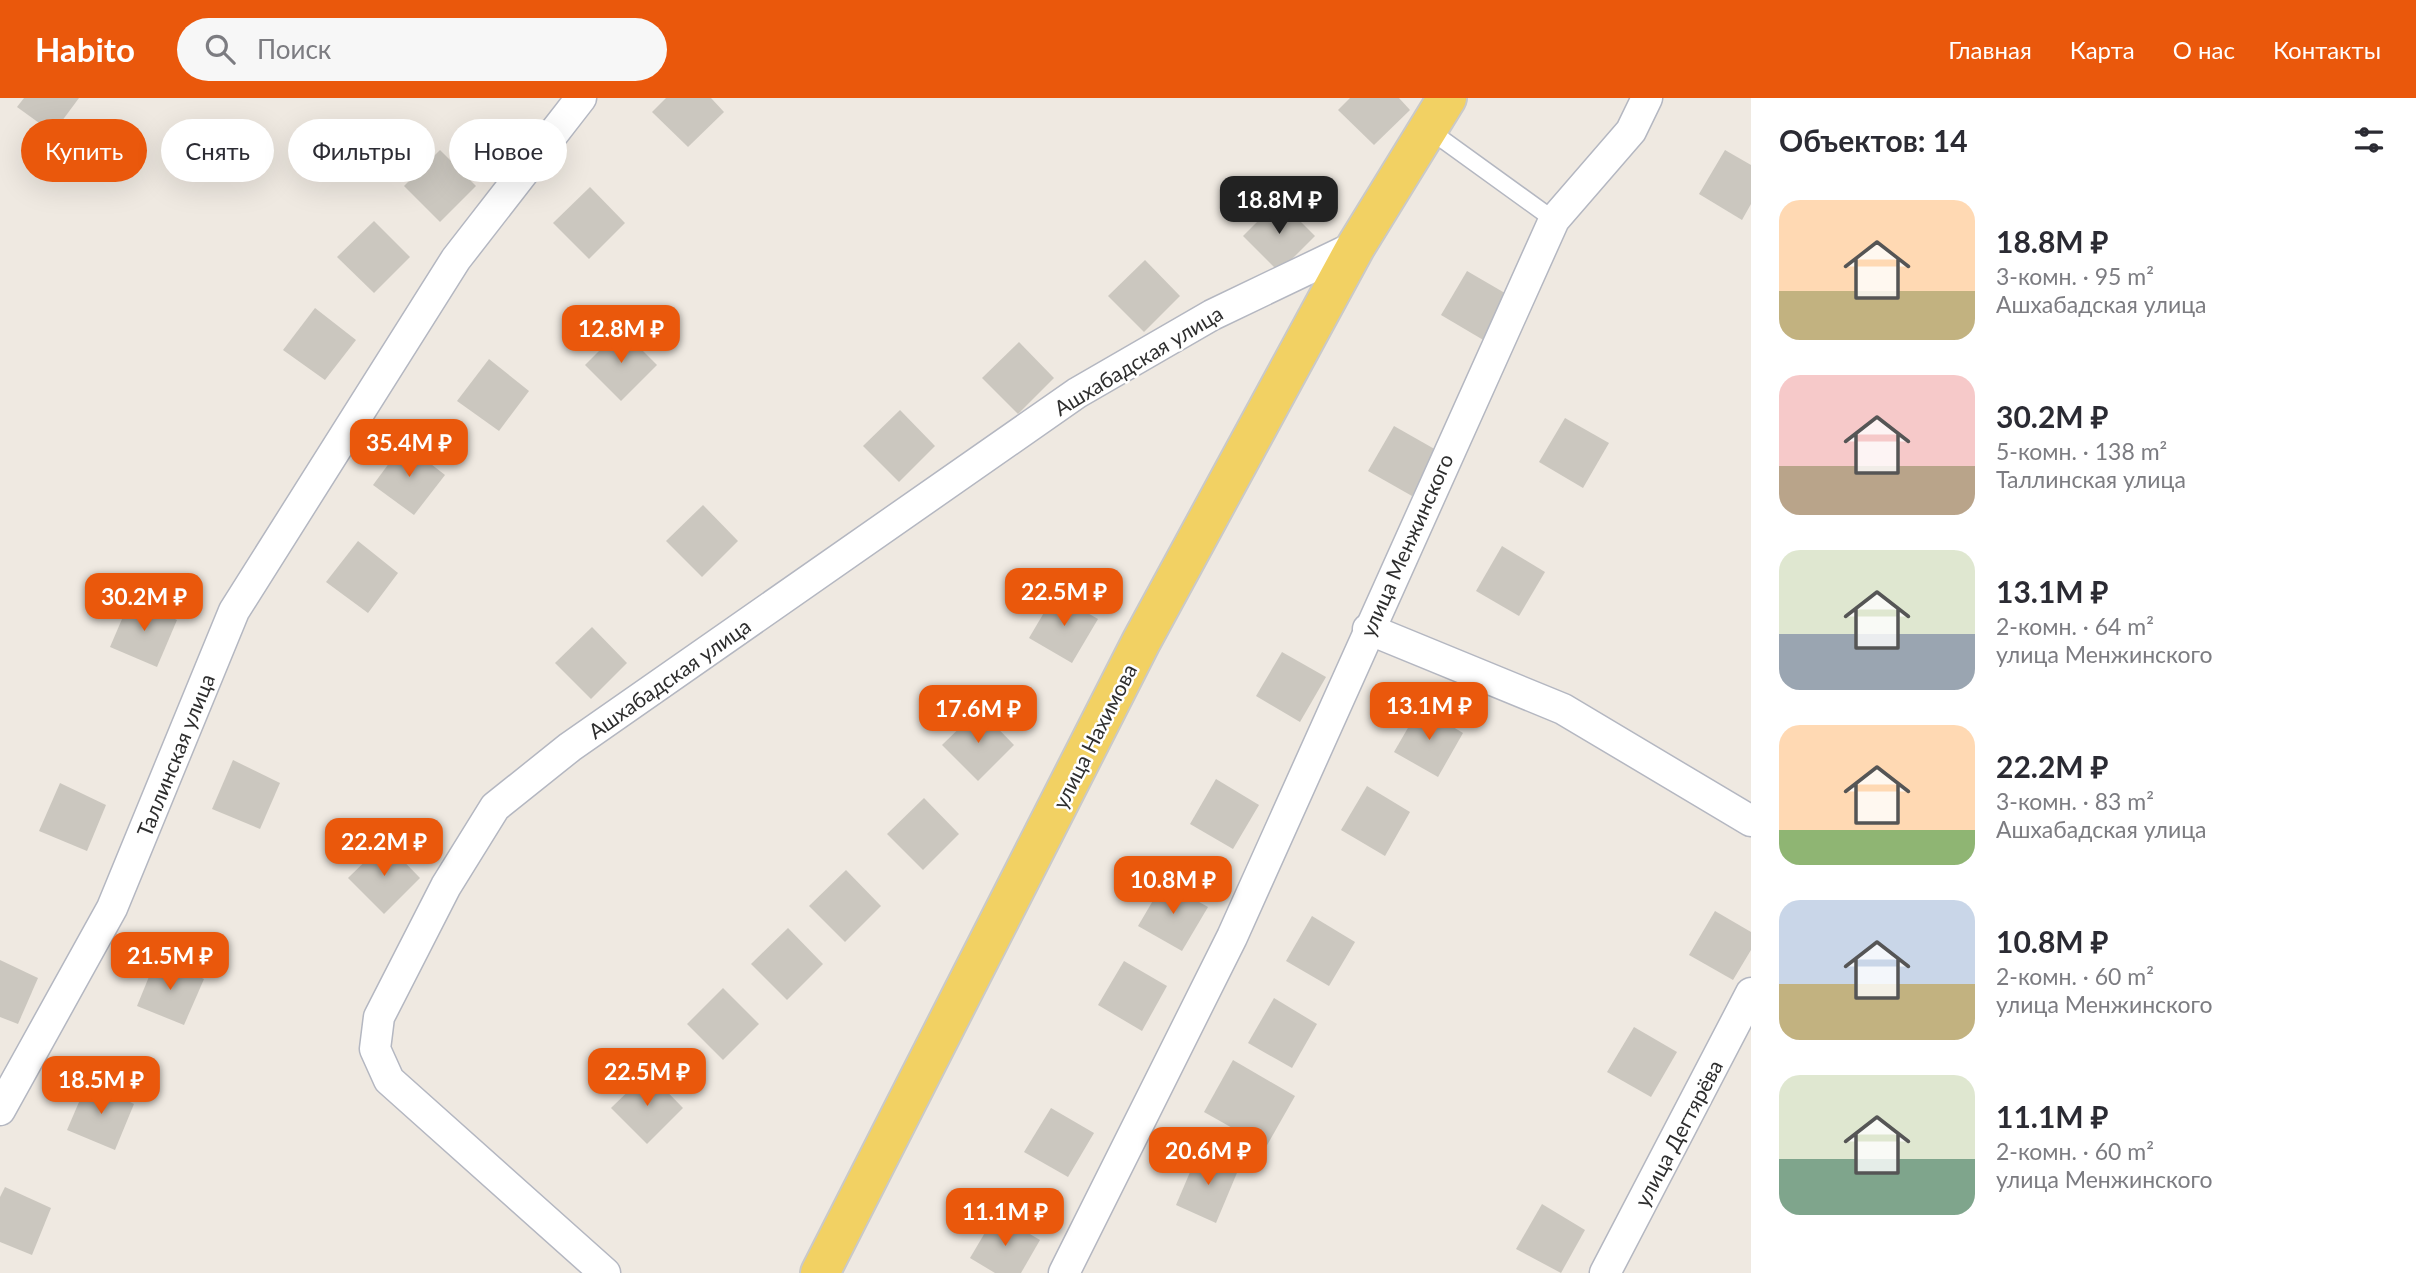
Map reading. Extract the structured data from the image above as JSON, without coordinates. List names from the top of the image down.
{
  "streets": {
    "main road": ["улица Нахимова"],
    "street": [
      "Ашхабадская улица",
      "улица Менжинского",
      "Таллинская улица",
      "улица Дегтярёва"
    ]
  },
  "crossings": [
    ["Ашхабадская улица", "улица Нахимова"]
  ],
  "page": {
    "header": "Habito",
    "search": "Поиск",
    "nav": [
      "Главная",
      "Карта",
      "О нас",
      "Контакты"
    ],
    "heading": "Объектов: 14",
    "chip": [
      "Купить",
      "Снять",
      "Фильтры",
      "Новое"
    ],
    "price": [
      "18.8M ₽",
      "12.8M ₽",
      "35.4M ₽",
      "22.5M ₽",
      "30.2M ₽",
      "13.1M ₽",
      "17.6M ₽",
      "22.2M ₽",
      "10.8M ₽",
      "21.5M ₽",
      "22.5M ₽",
      "18.5M ₽",
      "20.6M ₽",
      "11.1M ₽"
    ],
    "list": [
      {
        "name": "18.8M ₽",
        "note": "3-комн. · 95 m² · Ашхабадская улица"
      },
      {
        "name": "30.2M ₽",
        "note": "5-комн. · 138 m² · Таллинская улица"
      },
      {
        "name": "13.1M ₽",
        "note": "2-комн. · 64 m² · улица Менжинского"
      },
      {
        "name": "22.2M ₽",
        "note": "3-комн. · 83 m² · Ашхабадская улица"
      },
      {
        "name": "10.8M ₽",
        "note": "2-комн. · 60 m² · улица Менжинского"
      },
      {
        "name": "11.1M ₽",
        "note": "2-комн. · 60 m² · улица Менжинского"
      }
    ]
  }
}
